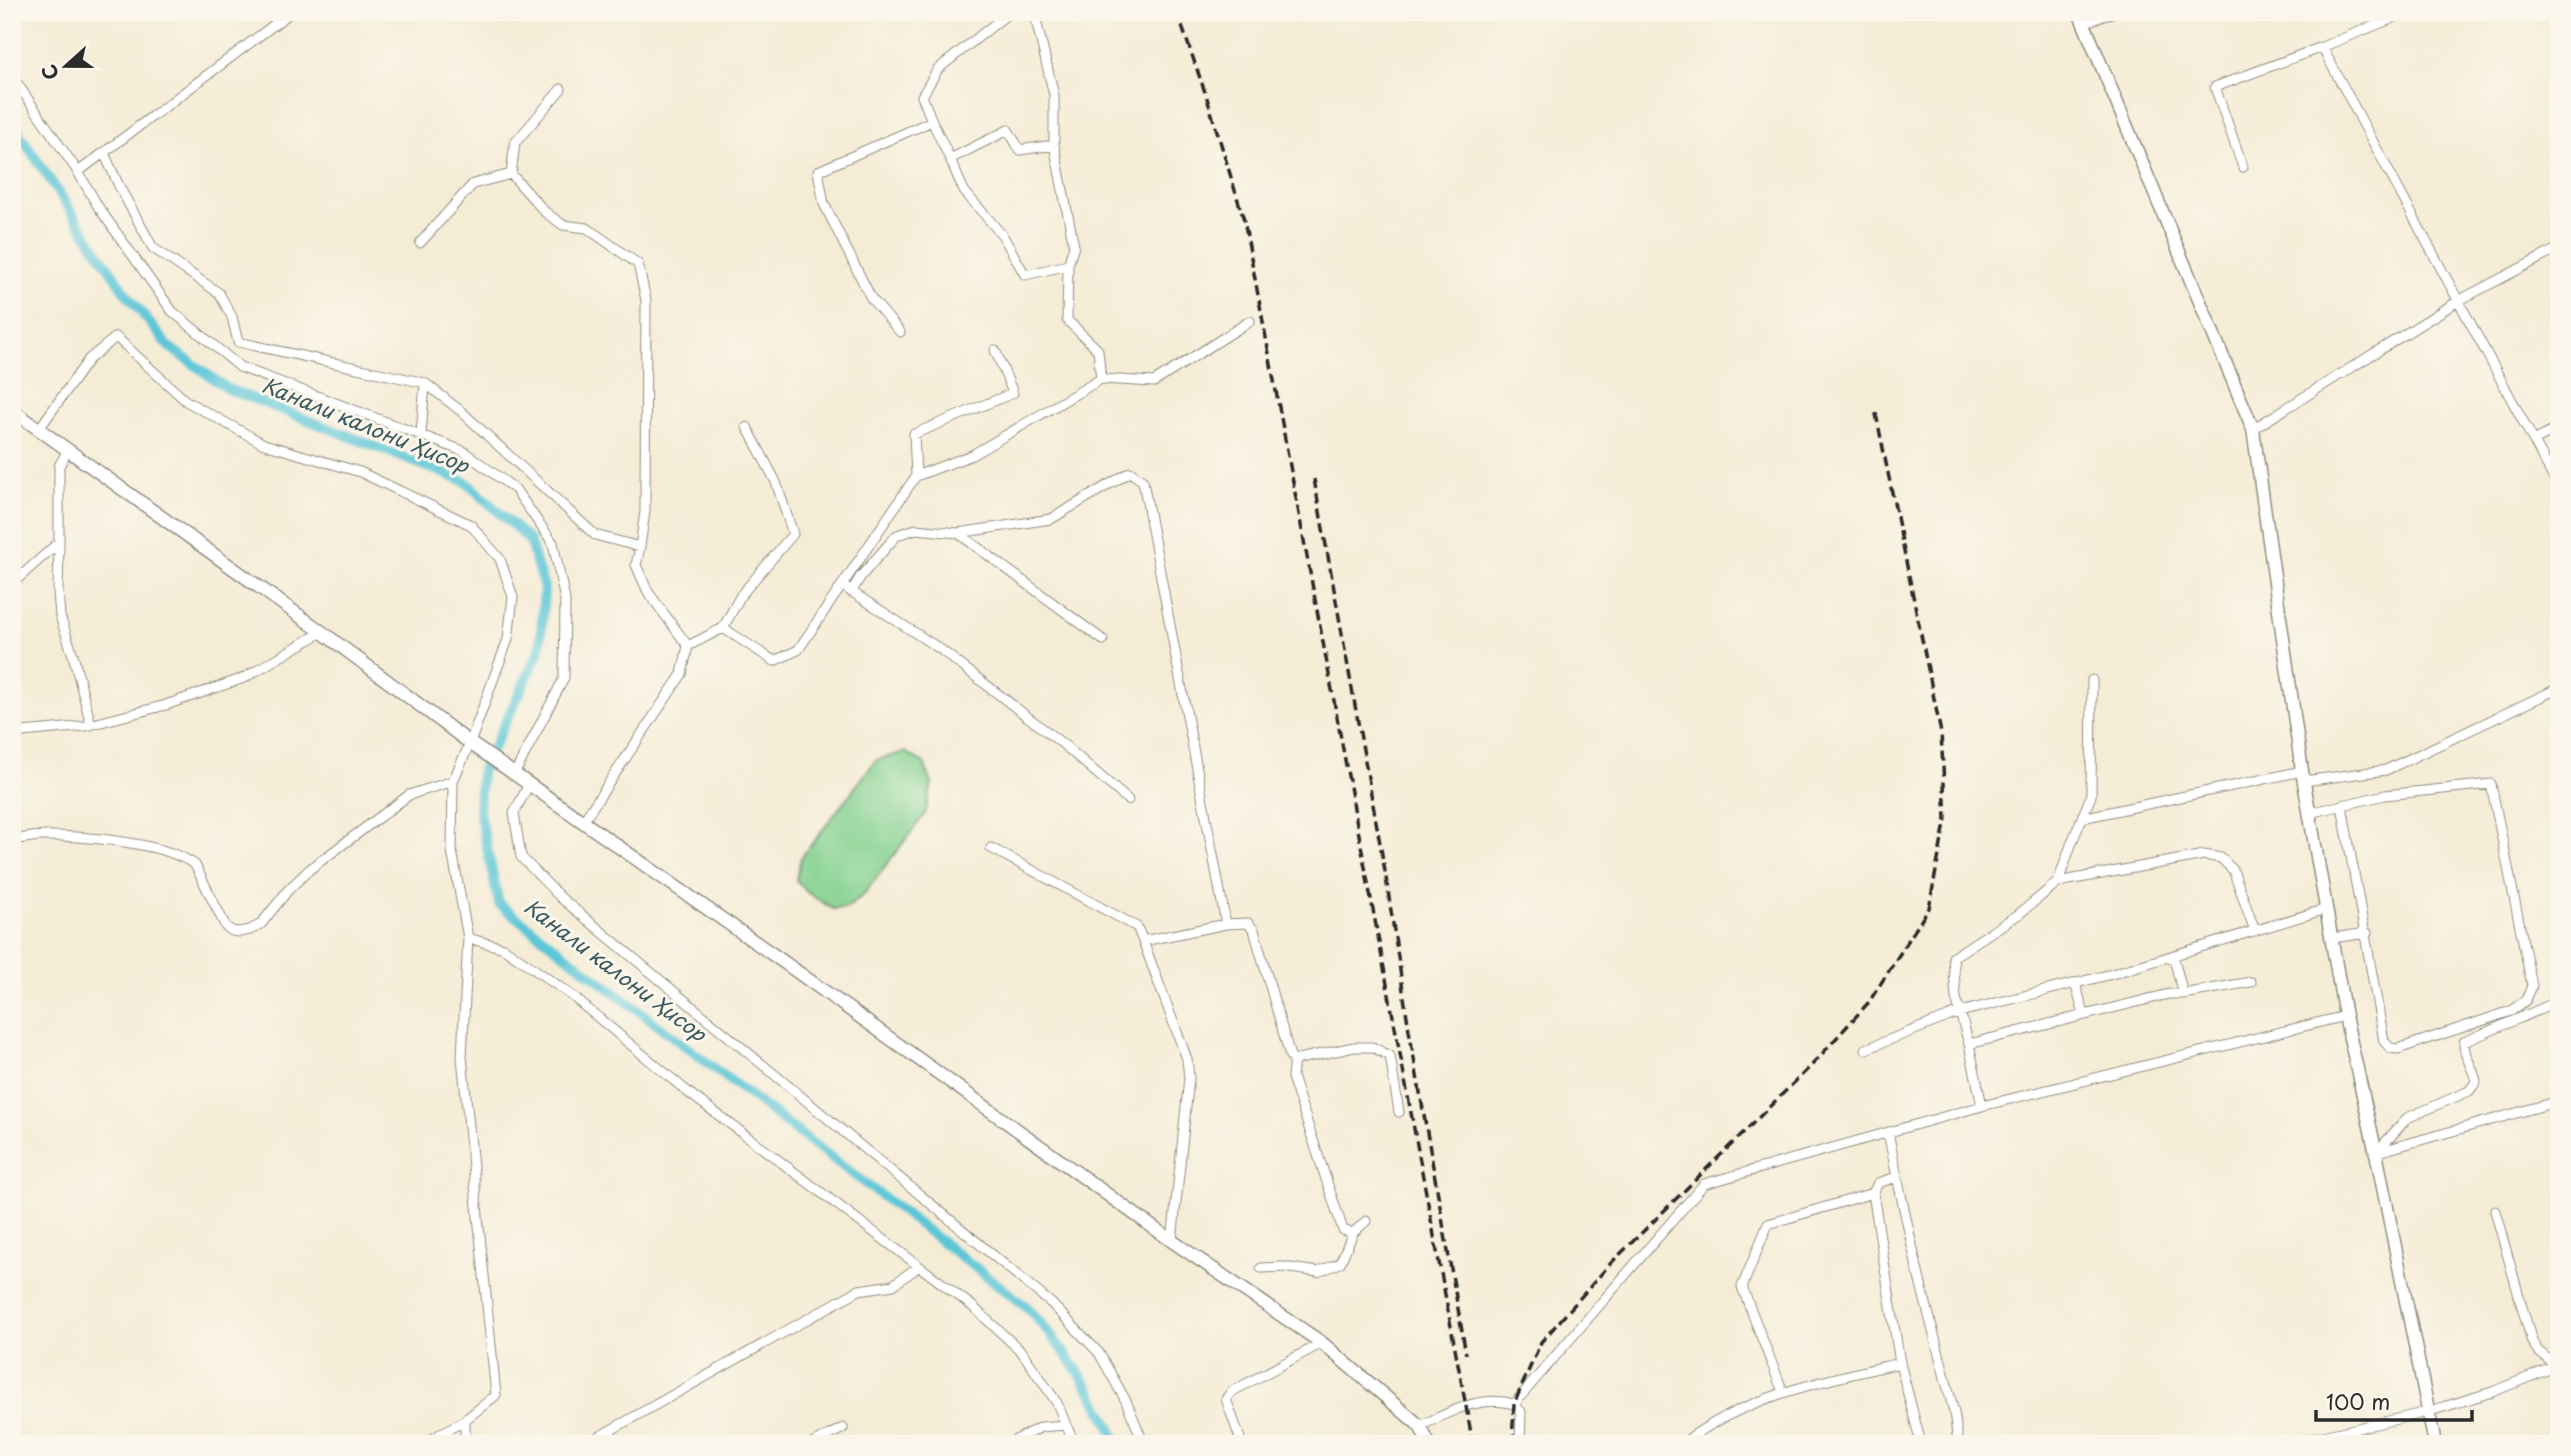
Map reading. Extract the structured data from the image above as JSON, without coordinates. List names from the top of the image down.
{
  "water": ["Канали калони Ҳисор"],
  "scale_bar": "100 m",
  "north": "left"
}
